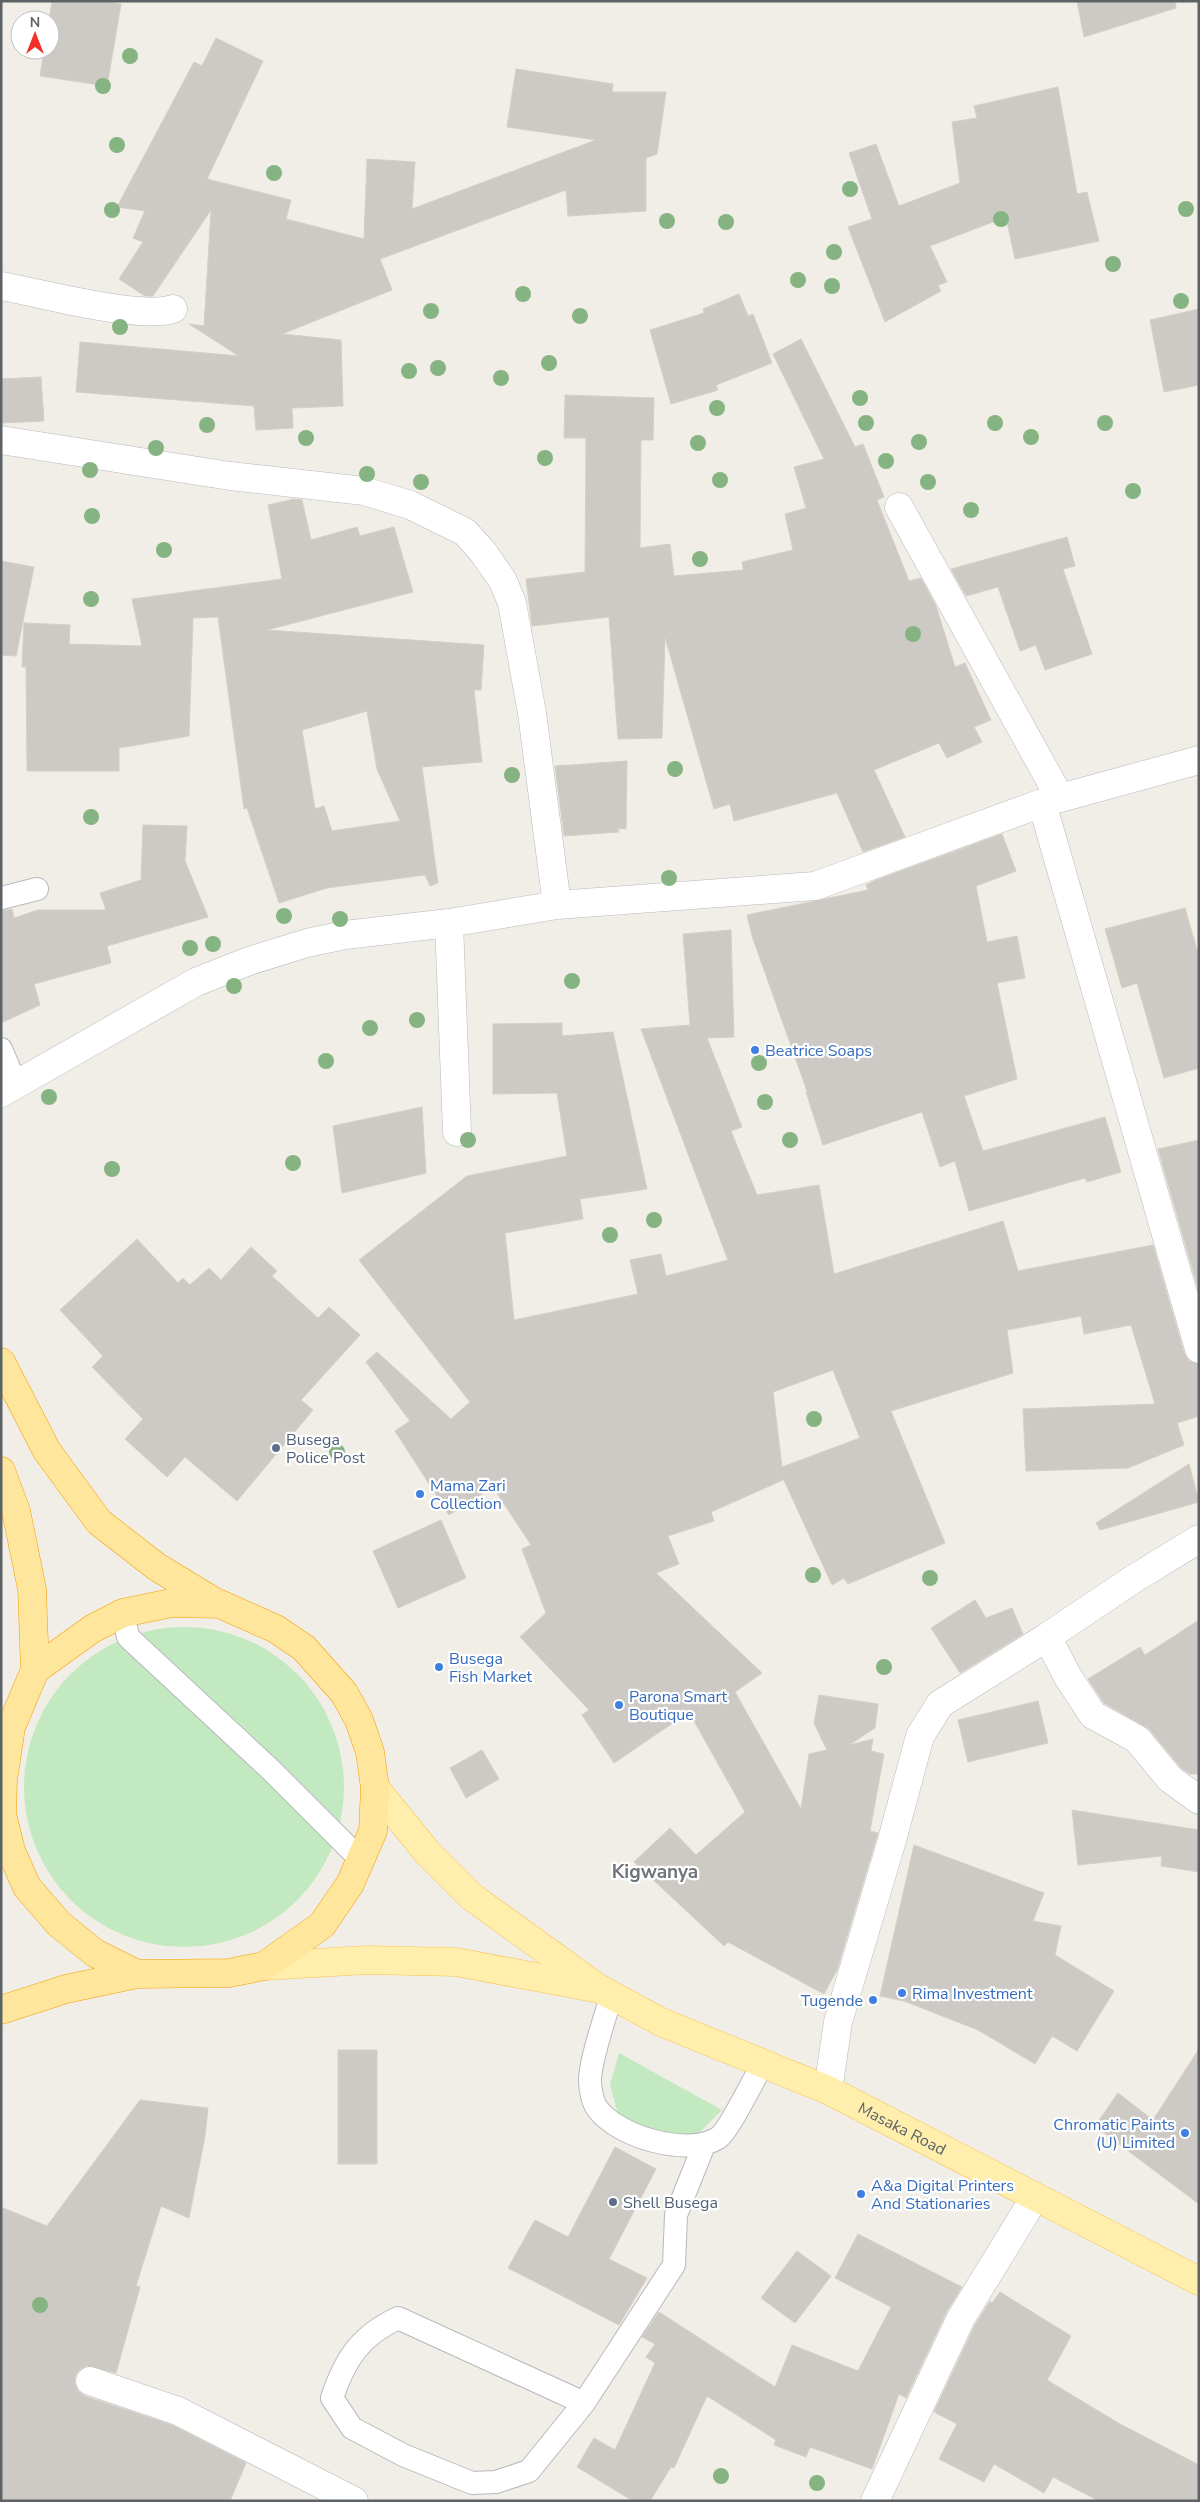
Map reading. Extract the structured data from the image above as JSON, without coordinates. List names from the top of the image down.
{
  "streets": {
    "main road": ["Masaka Road"]
  },
  "districts": ["Kigwanya"],
  "places": [
    "Beatrice Soaps",
    "Busega Police Post",
    "Mama Zari Collection",
    "Busega Fish Market",
    "Parona Smart Boutique",
    "Rima Investment",
    "Tugende",
    "Chromatic Paints (U) Limited",
    "A&a Digital Printers And Stationaries",
    "Shell Busega"
  ],
  "north": "top"
}
